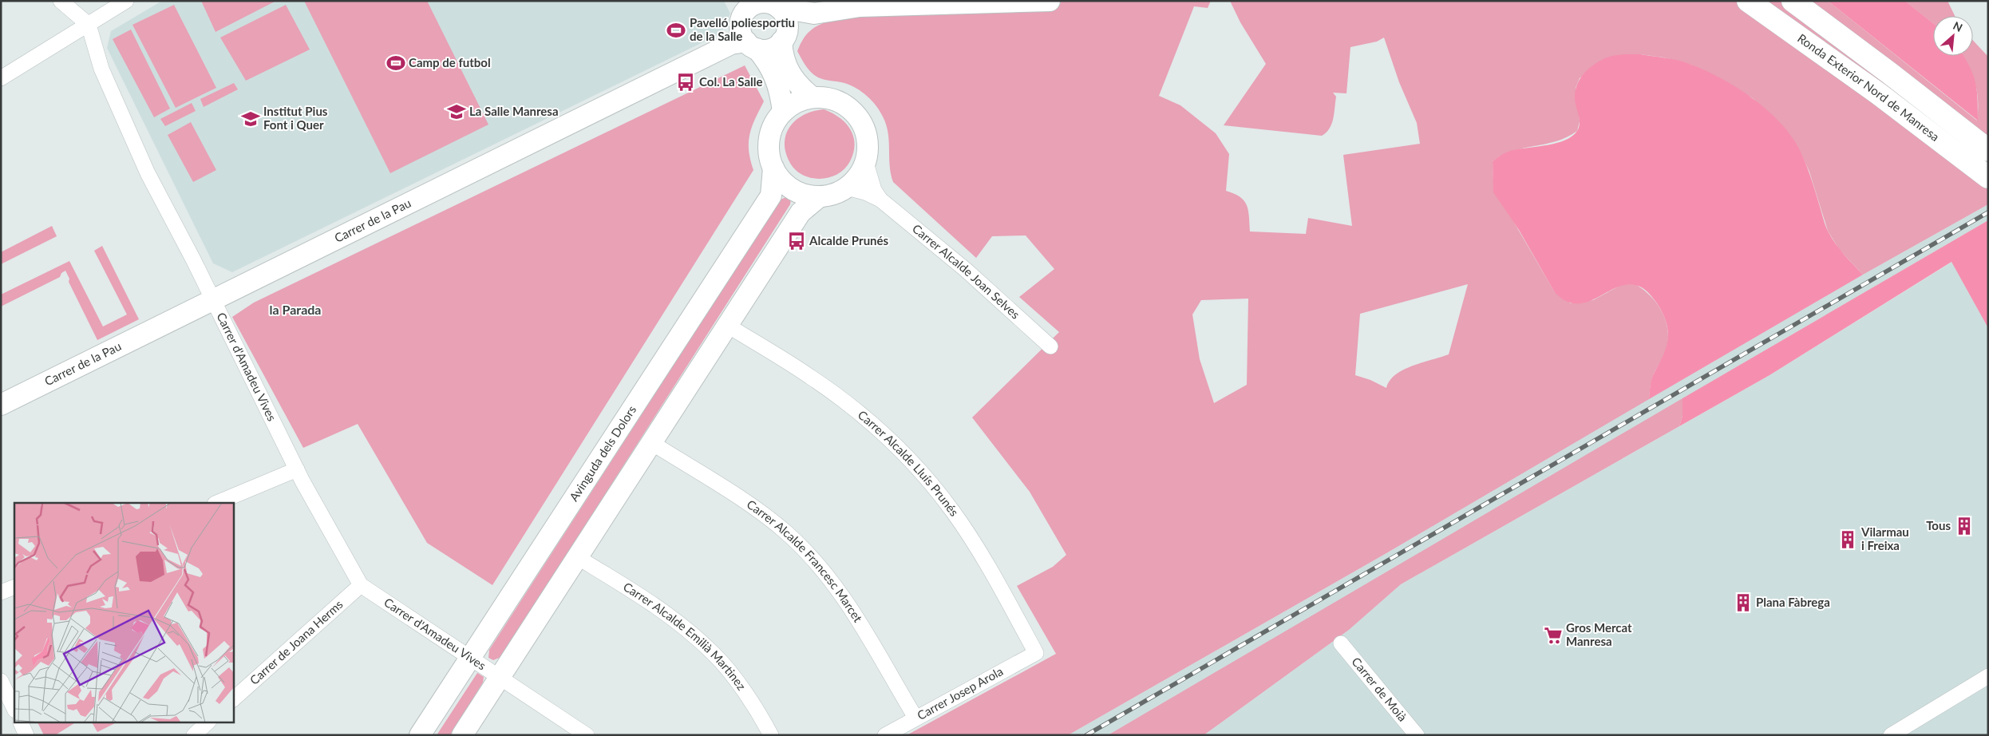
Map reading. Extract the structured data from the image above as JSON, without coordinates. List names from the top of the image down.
{
  "streets": {
    "highway": ["Ronda Exterior Nord de Manresa"],
    "street": [
      "Carrer de la Pau",
      "Carrer Alcalde Joan Selves",
      "Carrer d'Amadeu Vives",
      "Avinguda dels Dolors",
      "Carrer Alcalde Lluís Prunés",
      "Carrer Alcalde Francesc Marcet",
      "Carrer Alcalde Emilià Martinez",
      "Carrer de Joana Herms",
      "Carrer de Moià",
      "Carrer Josep Arola"
    ]
  },
  "crossings": [
    ["Carrer de la Pau", "Carrer d'Amadeu Vives"],
    ["Carrer Alcalde Joan Selves", "Avinguda dels Dolors"],
    ["Carrer d'Amadeu Vives", "Avinguda dels Dolors"],
    ["Carrer d'Amadeu Vives", "Carrer de Joana Herms"],
    ["Carrer Alcalde Lluís Prunés", "Carrer Josep Arola"],
    ["Carrer Alcalde Francesc Marcet", "Carrer Josep Arola"]
  ],
  "districts": ["la Parada"],
  "places": {
    "sports": ["Pavelló poliesportiu de la Salle", "Camp de futbol"],
    "bus stop": ["Col. La Salle", "Alcalde Prunés"],
    "school or university": ["La Salle Manresa", "Institut Pius Font i Quer"],
    "building": ["Tous", "Vilarmau i Freixa", "Plana Fàbrega"],
    "supermarket": ["Gros Mercat Manresa"]
  },
  "north": "top right"
}
